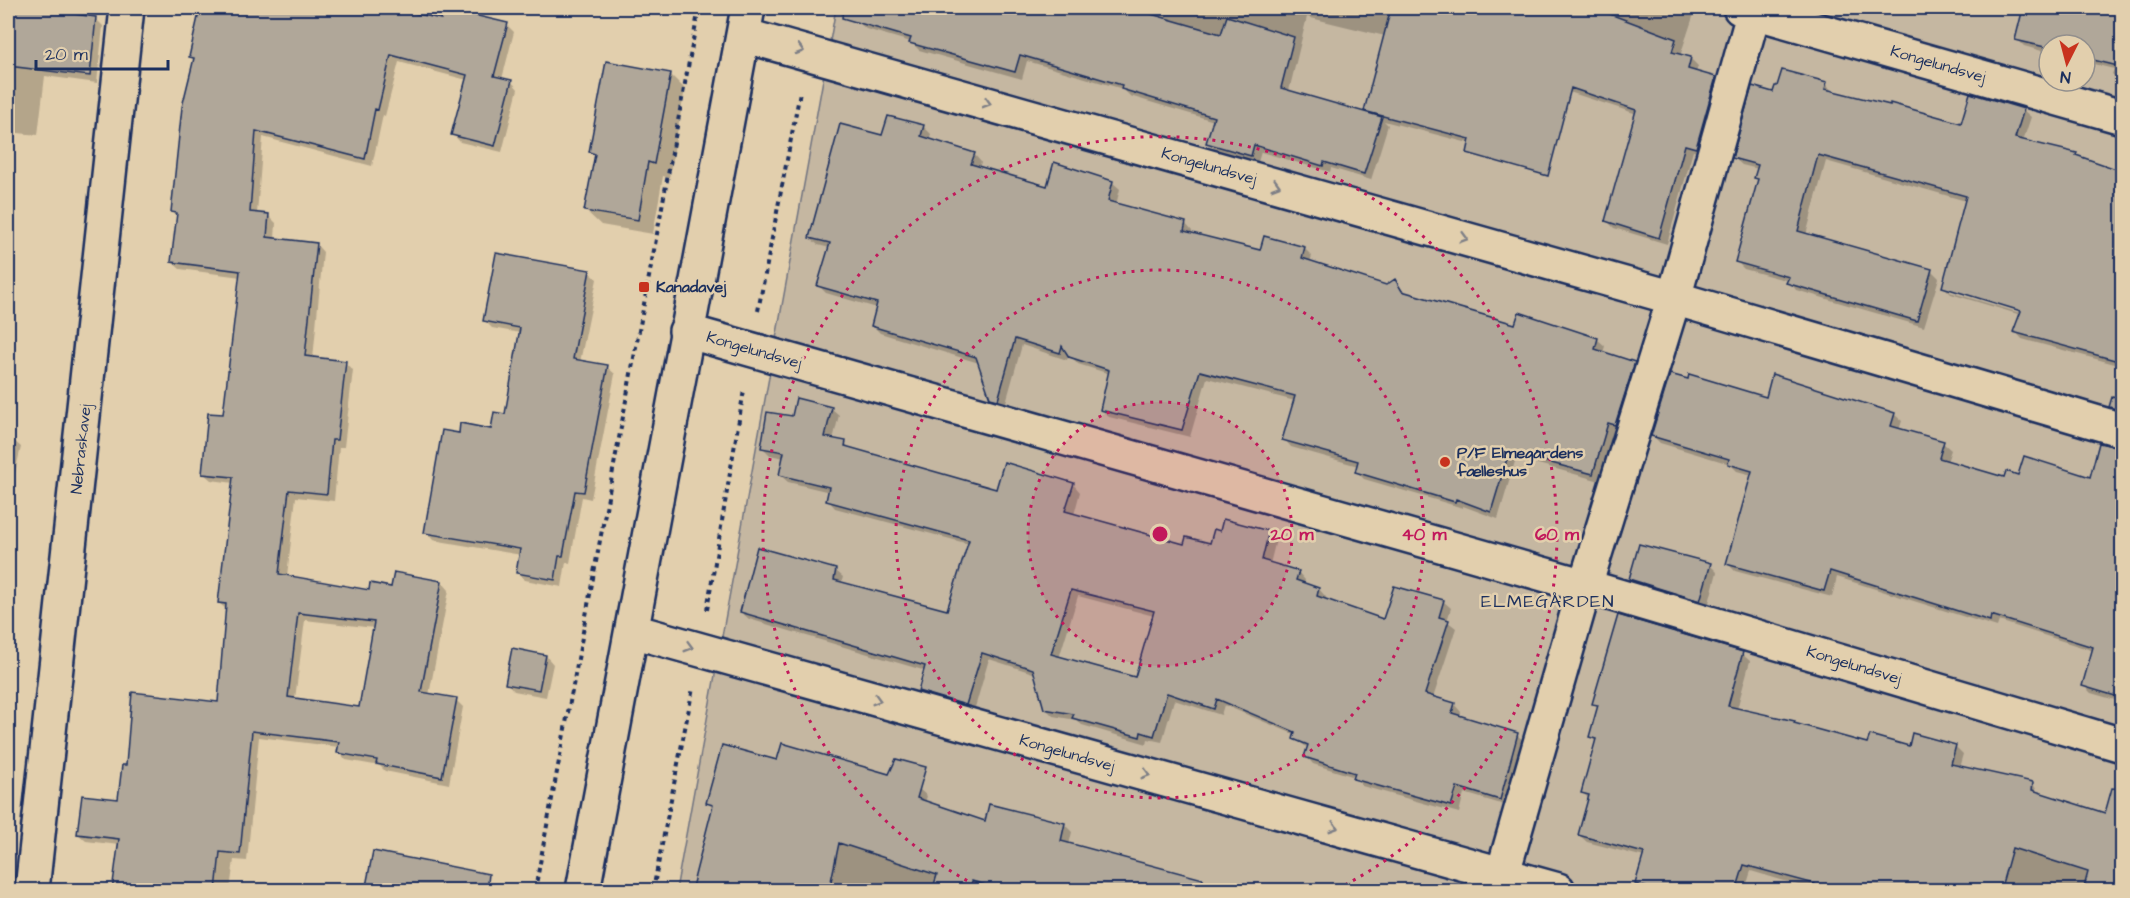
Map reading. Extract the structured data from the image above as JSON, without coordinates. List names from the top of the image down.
{
  "streets": {
    "street": ["Kongelundsvej", "Nebraskavej"]
  },
  "districts": ["ELMEGÅRDEN"],
  "places": {
    "transit": ["Kanadavej"],
    "other": ["P/F Elmegårdens fælleshus"]
  },
  "scale_bar": "20 m",
  "north": "bottom",
  "rings": ["20 m", "40 m", "60 m"]
}
